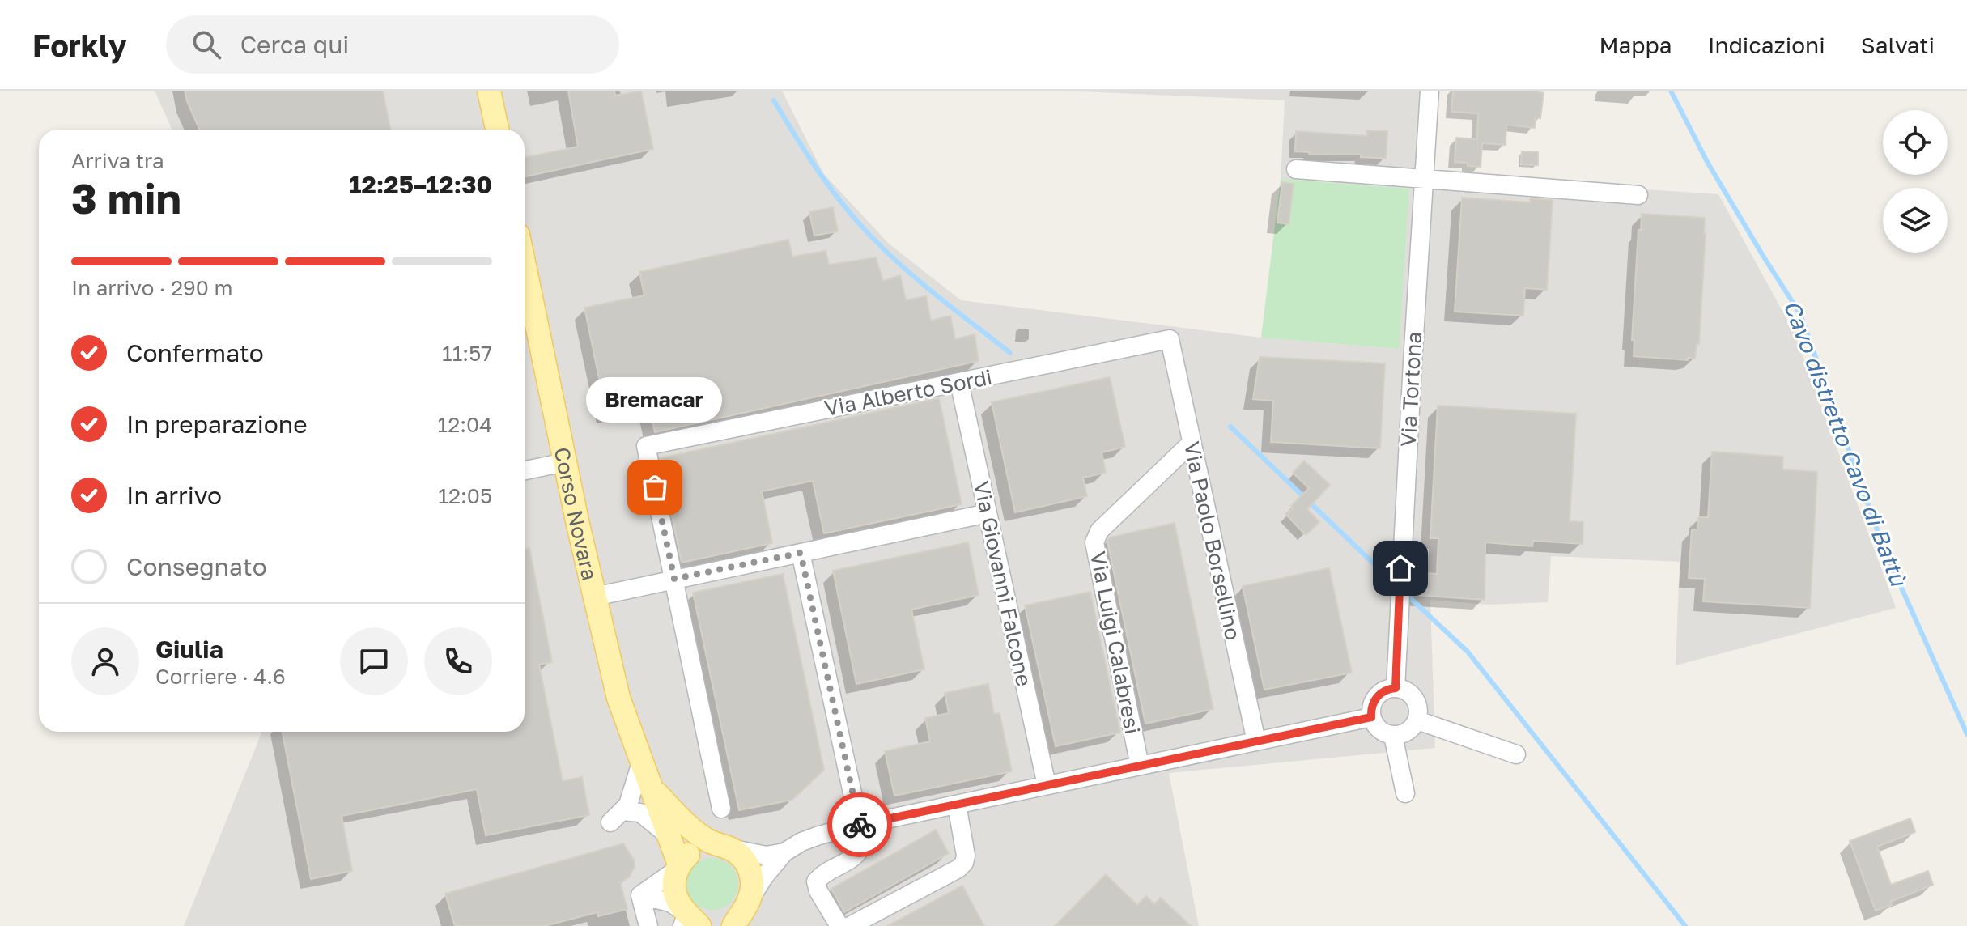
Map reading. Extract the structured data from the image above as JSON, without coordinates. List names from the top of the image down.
{
  "streets": {
    "main road": ["Corso Novara"],
    "street": [
      "Via Tortona",
      "Via Alberto Sordi",
      "Via Paolo Borsellino",
      "Via Giovanni Falcone",
      "Via Luigi Calabresi"
    ]
  },
  "crossings": [
    ["Via Alberto Sordi", "Via Paolo Borsellino"],
    ["Via Alberto Sordi", "Via Giovanni Falcone"],
    ["Via Paolo Borsellino", "Via Luigi Calabresi"]
  ],
  "water": ["Cavo distretto Cavo di Battù"],
  "places": ["Bremacar"],
  "page": {
    "header": "Forkly",
    "search": "Cerca qui",
    "nav": ["Mappa", "Indicazioni", "Salvati"],
    "heading": ["3 min", "Arriva tra", "12:25–12:30"],
    "panel": ["Giulia", "Corriere · 4.6"],
    "bar": "In arrivo · 290 m",
    "list": [
      ["Confermato", "11:57"],
      ["In preparazione", "12:04"],
      ["In arrivo", "12:05"],
      "Consegnato"
    ],
    "bubble": "Bremacar"
  }
}
